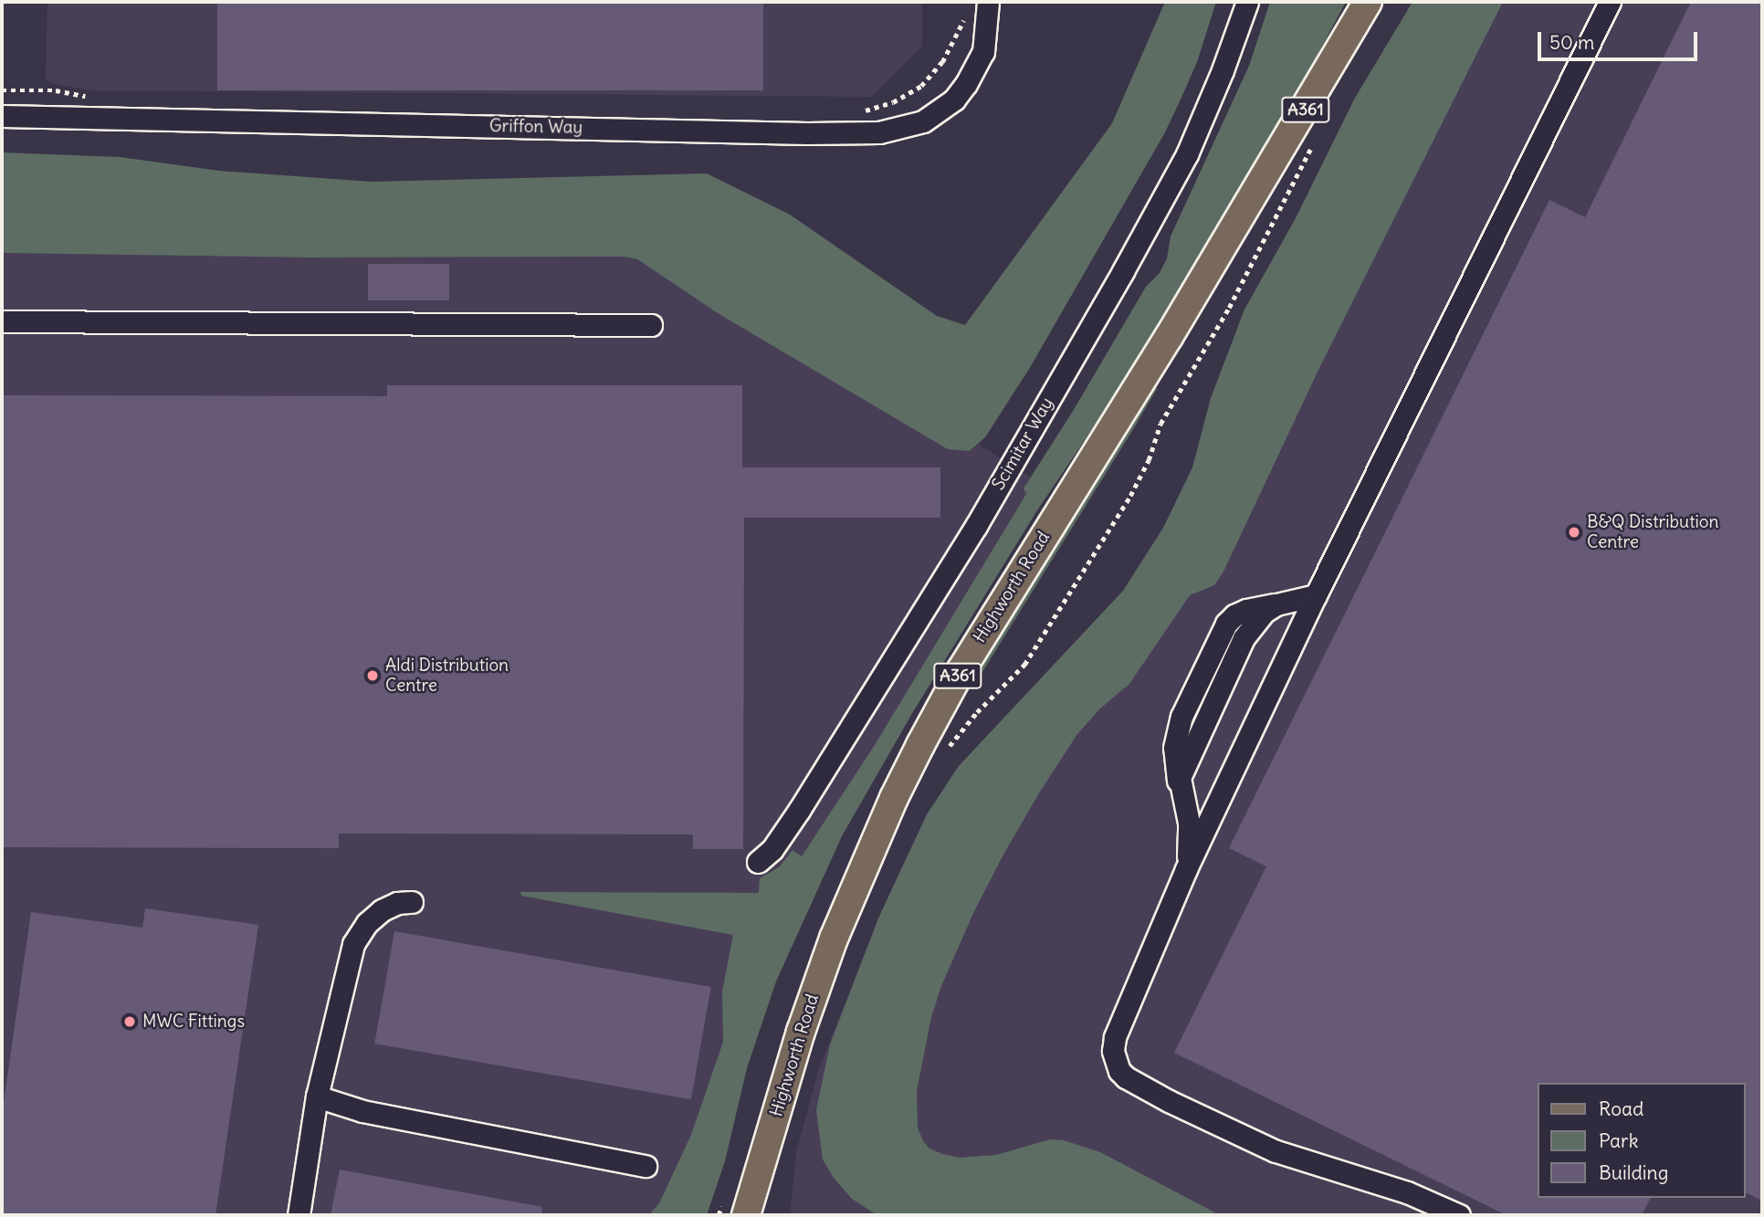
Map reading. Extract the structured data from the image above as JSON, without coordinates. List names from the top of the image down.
{
  "streets": {
    "main road": ["A361", "Highworth Road"],
    "street": ["Griffon Way", "Scimitar Way"]
  },
  "places": ["B&Q Distribution Centre", "Aldi Distribution Centre", "MWC Fittings"],
  "legend": ["Road", "Park", "Building"],
  "scale_bar": "50 m"
}
